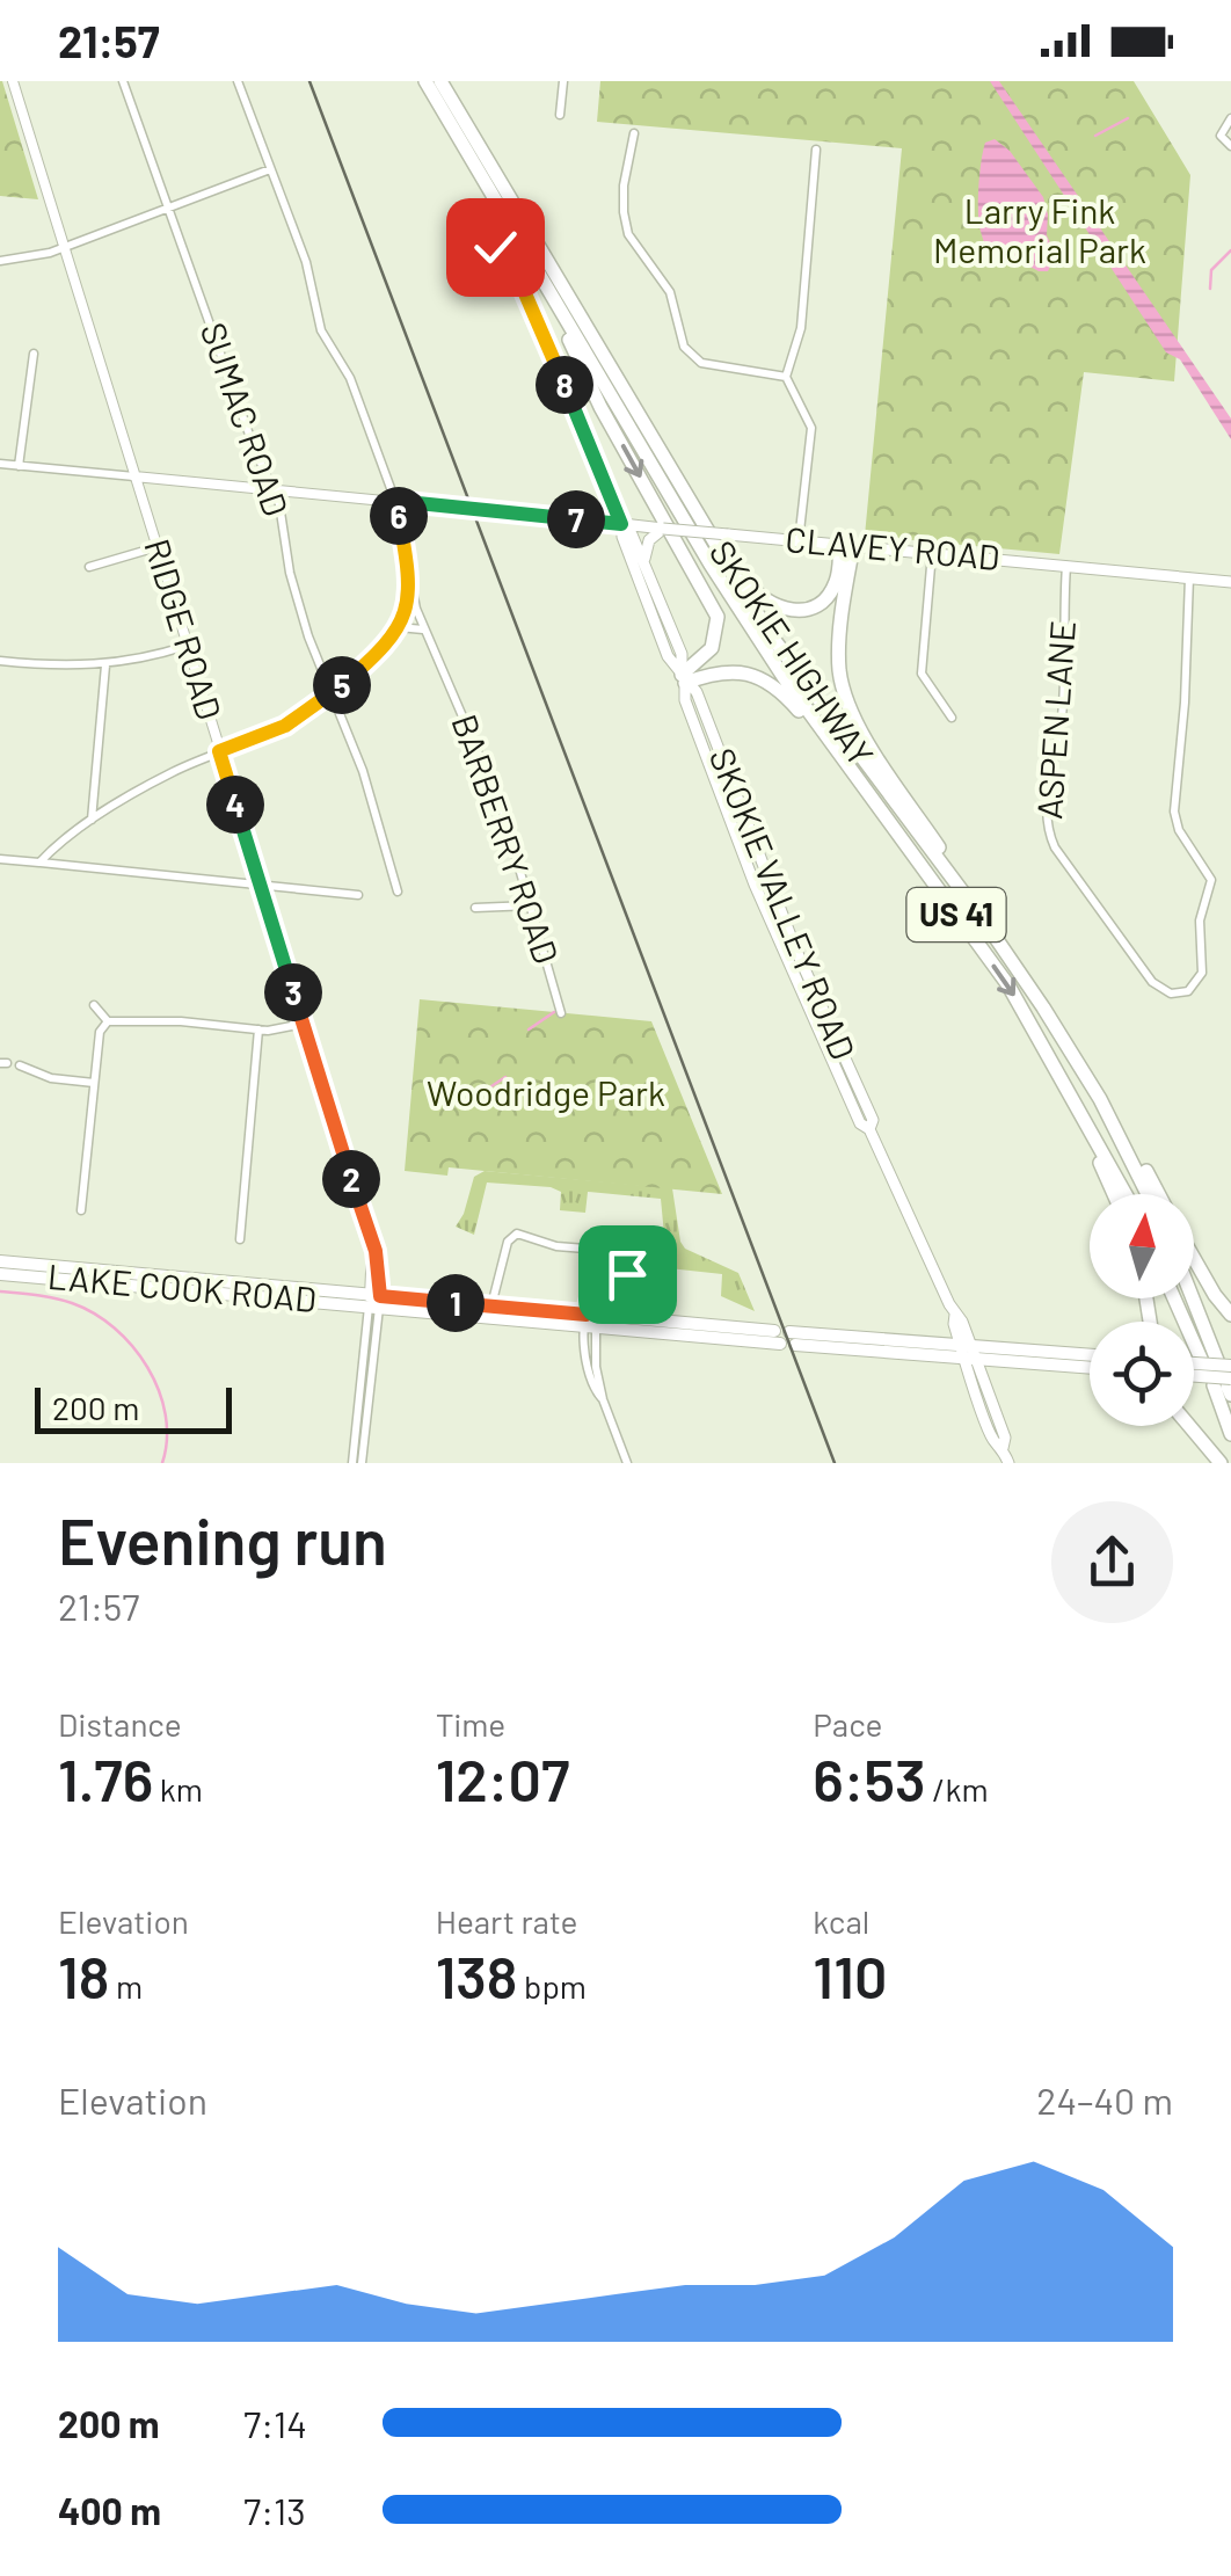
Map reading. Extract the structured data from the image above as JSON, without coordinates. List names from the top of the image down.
{
  "streets": {
    "highway": ["SKOKIE HIGHWAY", "US 41"],
    "main road": ["CLAVEY ROAD", "SKOKIE VALLEY ROAD", "LAKE COOK ROAD"],
    "street": [
      "SUMAC ROAD",
      "RIDGE ROAD",
      "ASPEN LANE",
      "BARBERRY ROAD"
    ]
  },
  "crossings": [
    ["SUMAC ROAD", "CLAVEY ROAD"],
    ["CLAVEY ROAD", "RIDGE ROAD"],
    ["CLAVEY ROAD", "ASPEN LANE"],
    ["CLAVEY ROAD", "BARBERRY ROAD"],
    ["CLAVEY ROAD", "SKOKIE VALLEY ROAD"],
    ["RIDGE ROAD", "LAKE COOK ROAD"]
  ],
  "parks": ["Larry Fink Memorial Park", "Woodridge Park"],
  "scale_bar": "200 m",
  "north": "top",
  "page": {
    "status": "21:57",
    "pins": [
      "8",
      "6",
      "7",
      "5",
      "4",
      "3",
      "2",
      "1"
    ],
    "scale": "200 m",
    "heading": ["Evening run", "21:57"],
    "stats": [
      ["Distance", "1.76 km"],
      ["Time", "12:07"],
      ["Pace", "6:53 /km"],
      ["Elevation", "18 m"],
      ["Heart rate", "138 bpm"],
      ["kcal", "110"]
    ],
    "chart": ["Elevation", "24–40 m"],
    "list": [
      {
        "name": "200 m",
        "note": "7:14"
      },
      {
        "name": "400 m",
        "note": "7:13"
      }
    ]
  }
}
